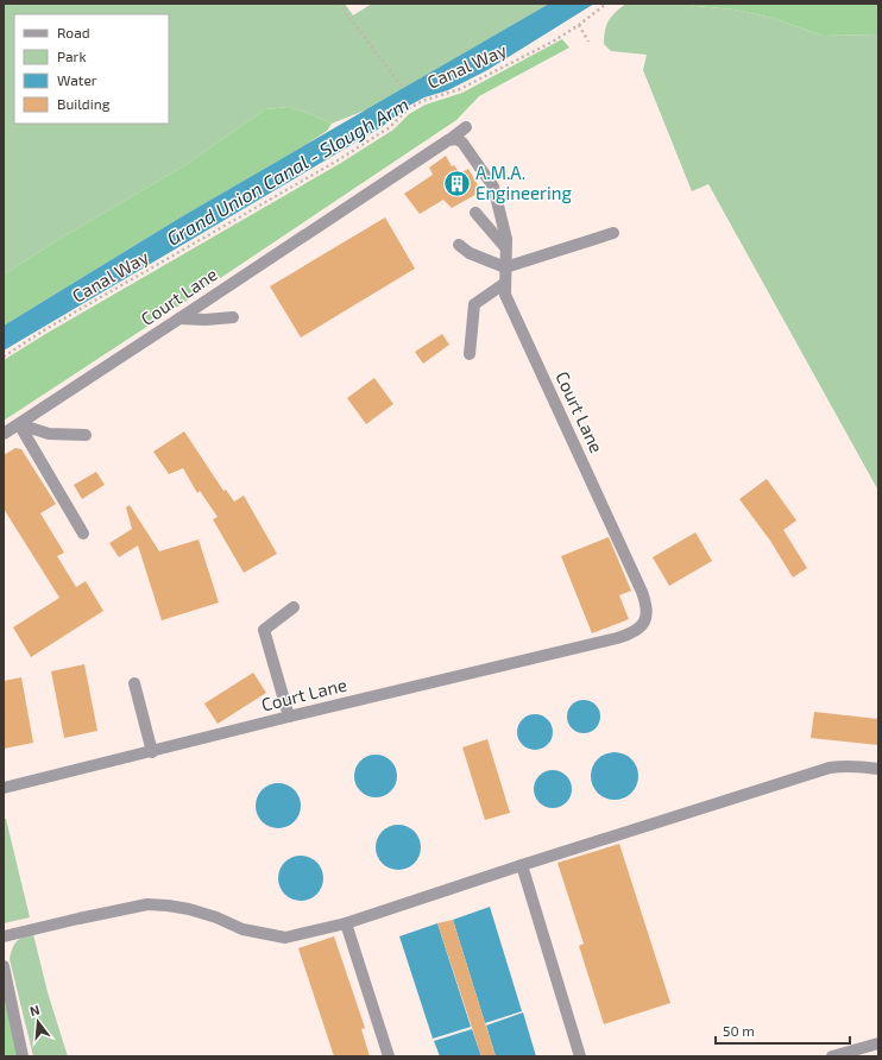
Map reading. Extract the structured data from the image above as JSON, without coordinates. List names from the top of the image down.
{
  "streets": {
    "street": ["Court Lane"],
    "path": ["Canal Way"]
  },
  "water": ["Grand Union Canal - Slough Arm"],
  "places": {
    "building": ["A.M.A. Engineering"]
  },
  "legend": [
    "Road",
    "Park",
    "Water",
    "Building"
  ],
  "scale_bar": "50 m",
  "north": "top"
}
